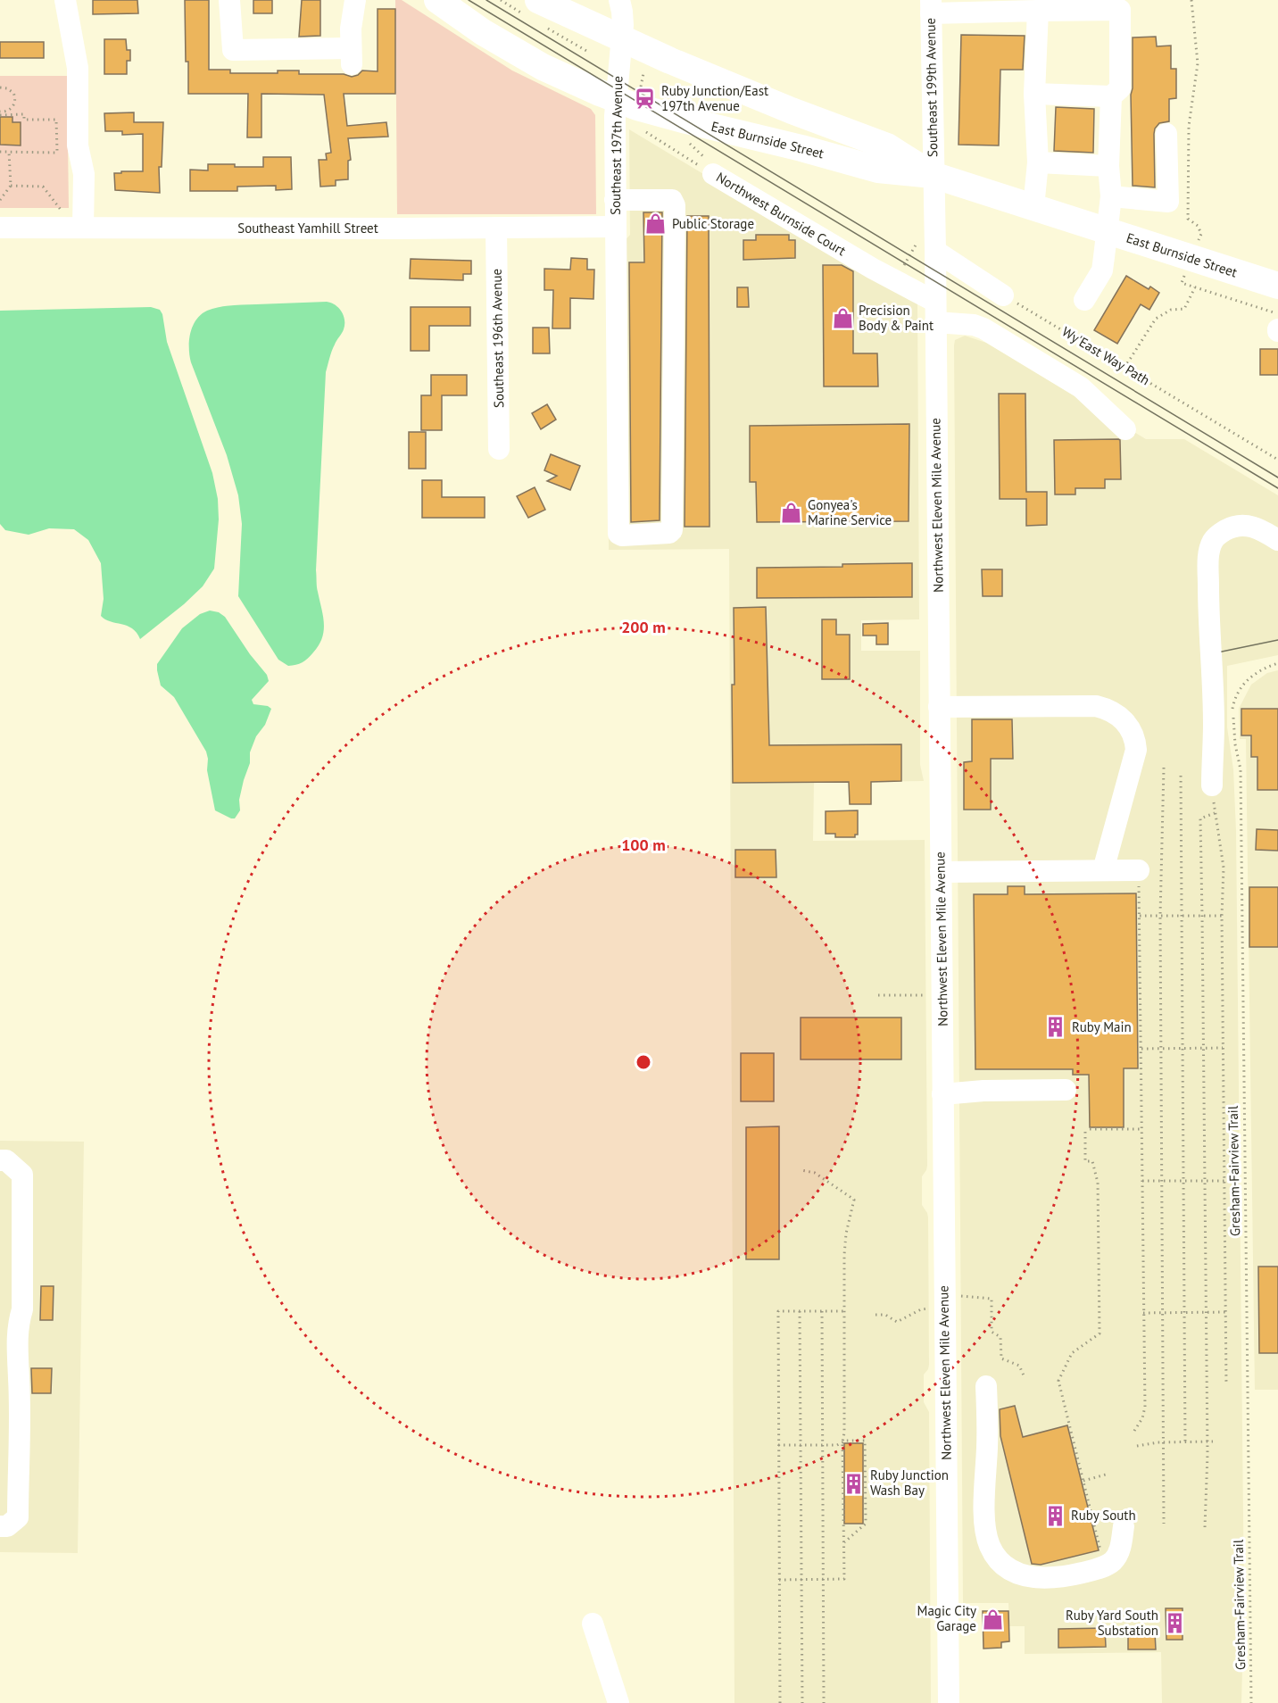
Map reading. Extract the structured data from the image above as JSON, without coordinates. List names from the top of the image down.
{
  "streets": {
    "main road": ["East Burnside Street"],
    "street": [
      "Southeast 199th Avenue",
      "Southeast 197th Avenue",
      "Northwest Burnside Court",
      "Southeast Yamhill Street",
      "Southeast 196th Avenue",
      "Northwest Eleven Mile Avenue"
    ],
    "path": ["Wy'East Way Path", "Gresham-Fairview Trail"]
  },
  "crossings": [
    ["Southeast 199th Avenue", "East Burnside Street"],
    ["Southeast 199th Avenue", "Northwest Eleven Mile Avenue"],
    ["East Burnside Street", "Southeast 197th Avenue"],
    ["East Burnside Street", "Northwest Eleven Mile Avenue"],
    ["Southeast 197th Avenue", "Southeast Yamhill Street"],
    ["Northwest Burnside Court", "Northwest Eleven Mile Avenue"],
    ["Southeast Yamhill Street", "Southeast 196th Avenue"]
  ],
  "places": {
    "station": ["Ruby Junction/East 197th Avenue"],
    "shop": [
      "Public Storage",
      "Precision Body & Paint",
      "Gonyea's Marine Service",
      "Magic City Garage"
    ],
    "building": [
      "Ruby Main",
      "Ruby Junction Wash Bay",
      "Ruby South",
      "Ruby Yard South Substation"
    ]
  },
  "rings": ["200 m", "100 m"]
}
